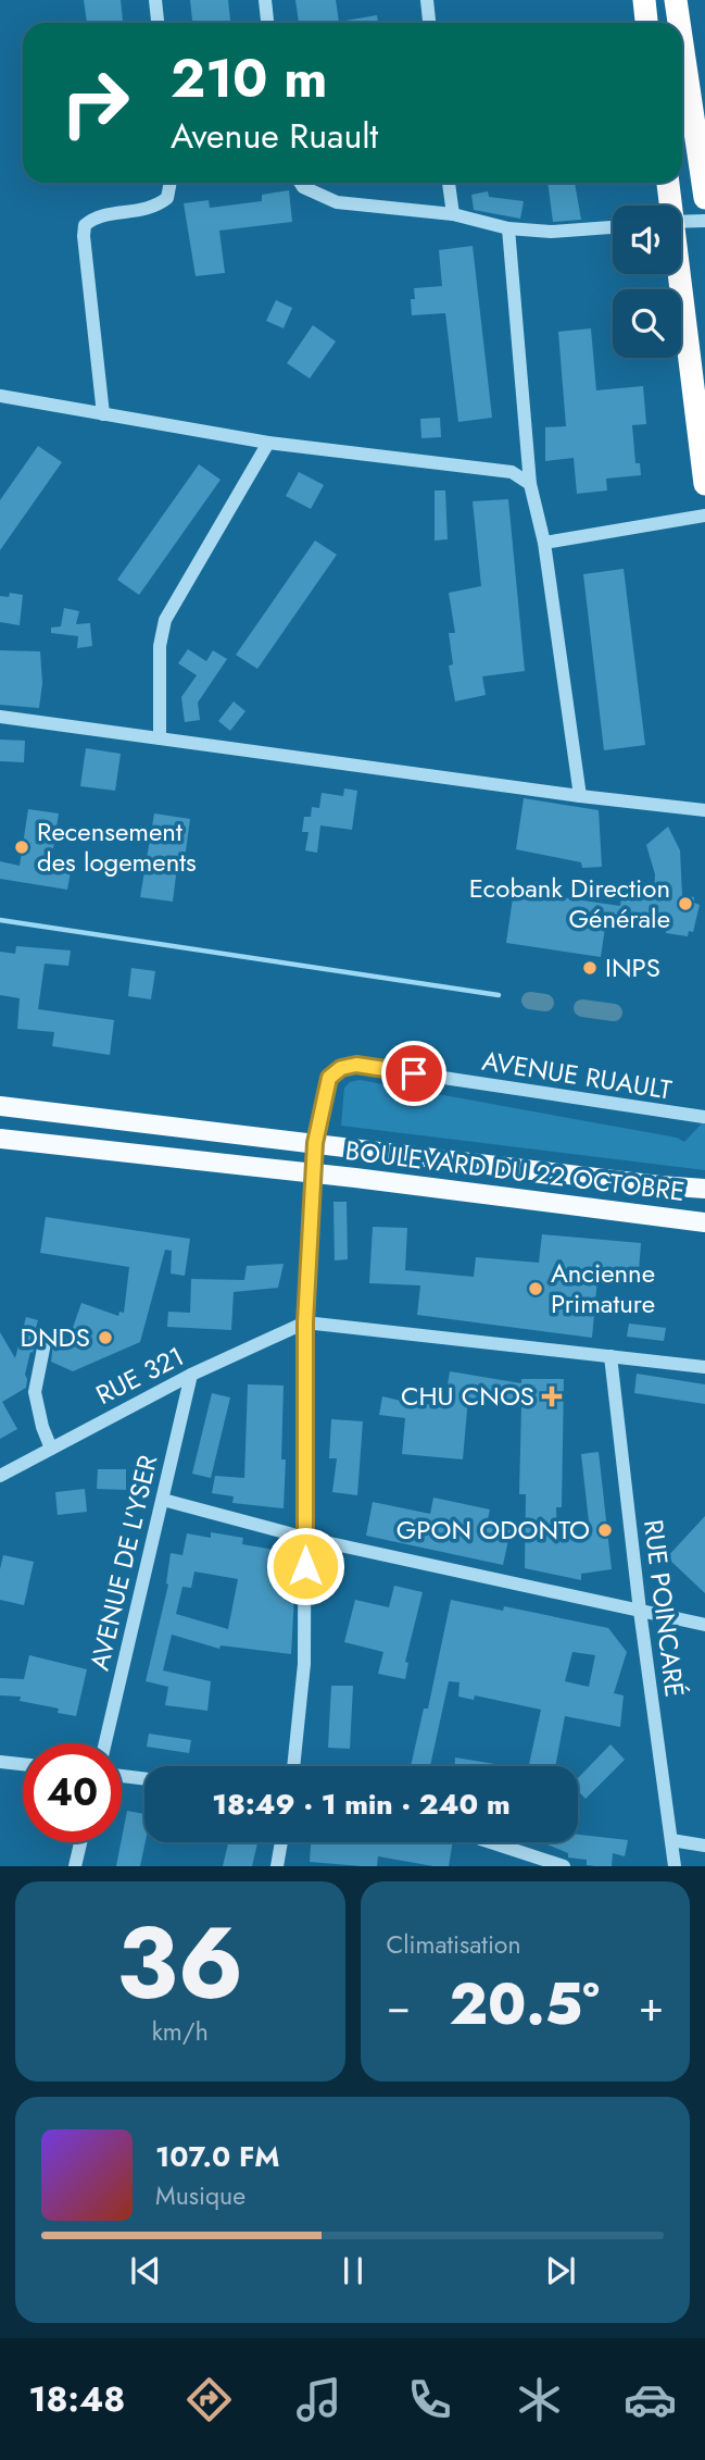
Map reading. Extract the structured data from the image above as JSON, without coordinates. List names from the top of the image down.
{
  "streets": {
    "main road": ["BOULEVARD DU 22 OCTOBRE"],
    "street": [
      "AVENUE RUAULT",
      "RUE 321",
      "AVENUE DE L'YSER",
      "RUE POINCARÉ"
    ]
  },
  "crossings": [
    ["AVENUE RUAULT", "BOULEVARD DU 22 OCTOBRE"],
    ["AVENUE RUAULT", "RUE 321"],
    ["RUE 321", "AVENUE DE L'YSER"]
  ],
  "places": {
    "other": [
      "Recensement des logements",
      "Ecobank Direction Générale",
      "INPS",
      "Ancienne Primature",
      "DNDS",
      "GPON ODONTO"
    ],
    "health": ["CHU CNOS"]
  },
  "page": {
    "turn": ["210 m", "Avenue Ruault"],
    "limit": "40",
    "trip": "18:49 · 1 min · 240 m",
    "tile": [
      ["36", "km/h"],
      "Climatisation"
    ],
    "heat": ["−", "20.5°", "+"],
    "song": ["107.0 FM", "Musique"],
    "tabs": "18:48"
  }
}
